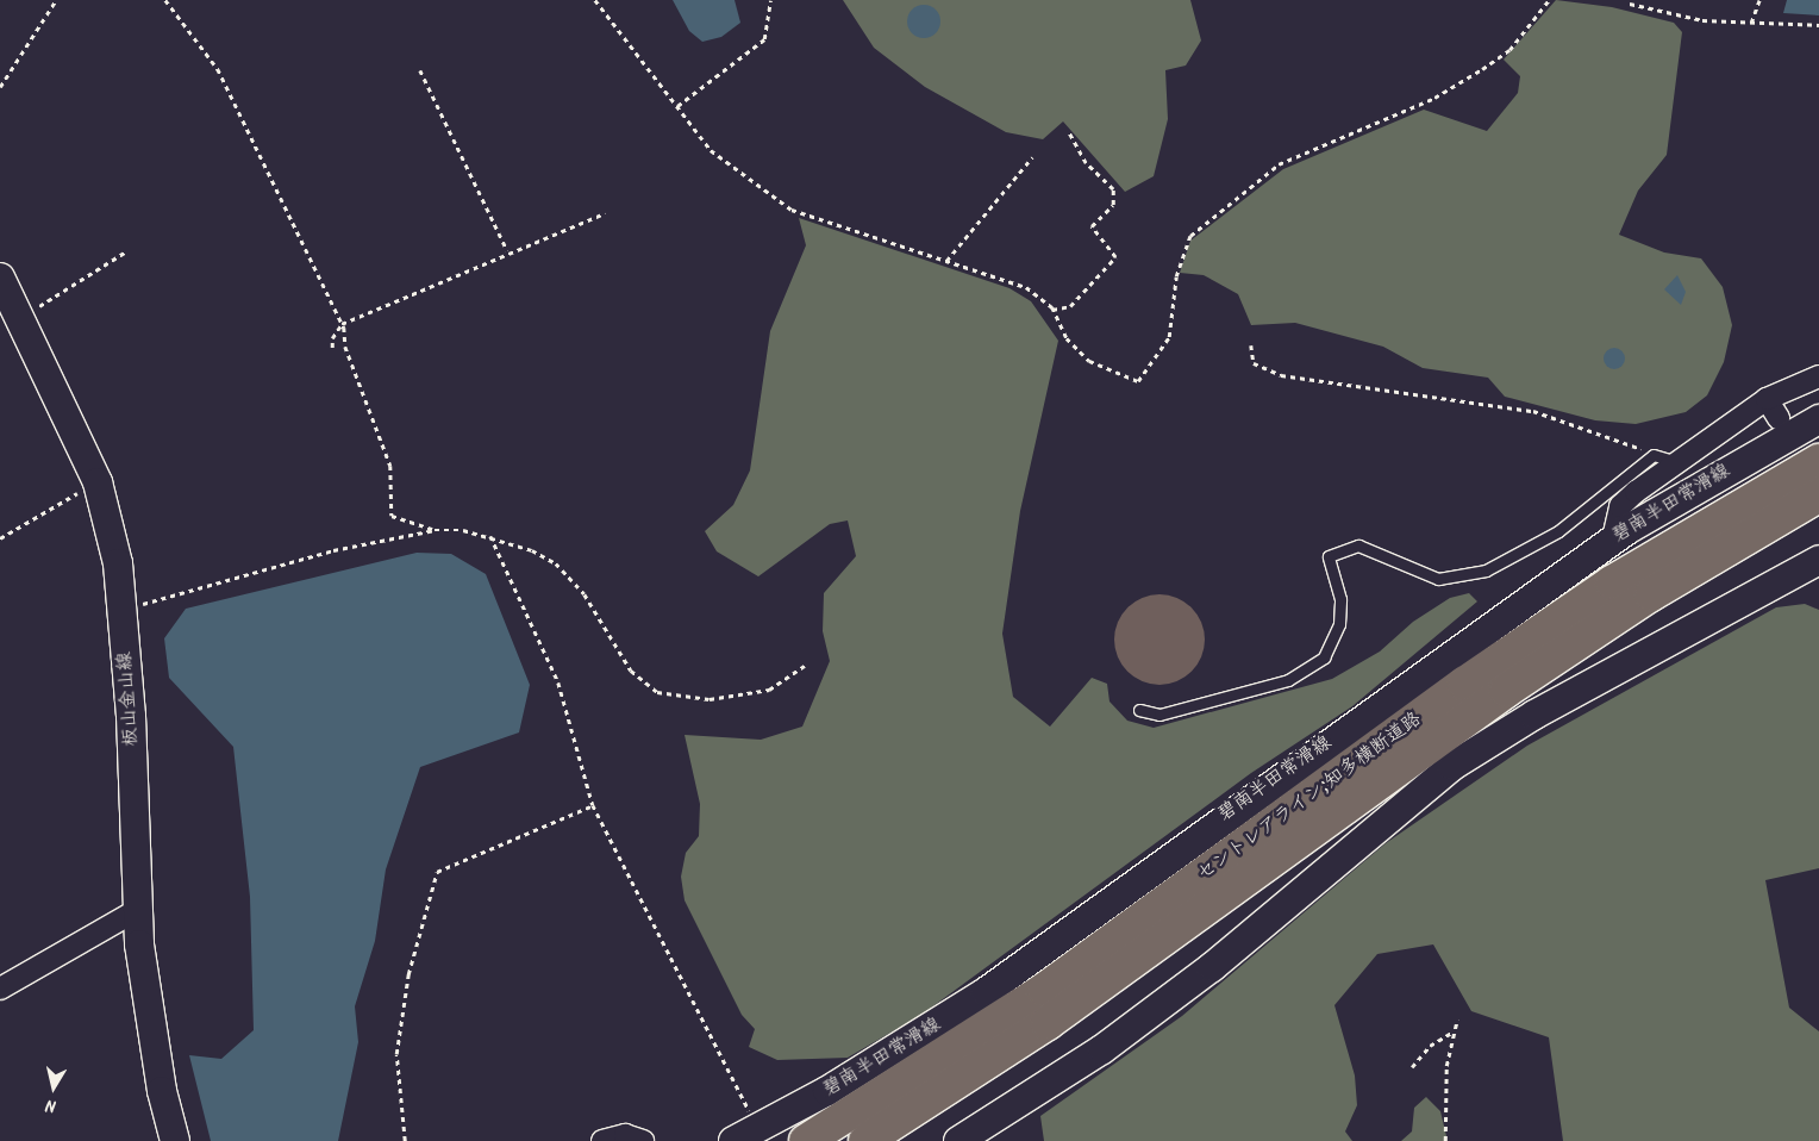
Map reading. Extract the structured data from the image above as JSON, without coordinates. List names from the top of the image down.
{
  "streets": {
    "highway": ["セントレアライン;知多横断道路"],
    "main road": ["碧南半田常滑線", "板山金山線"]
  },
  "north": "bottom"
}
